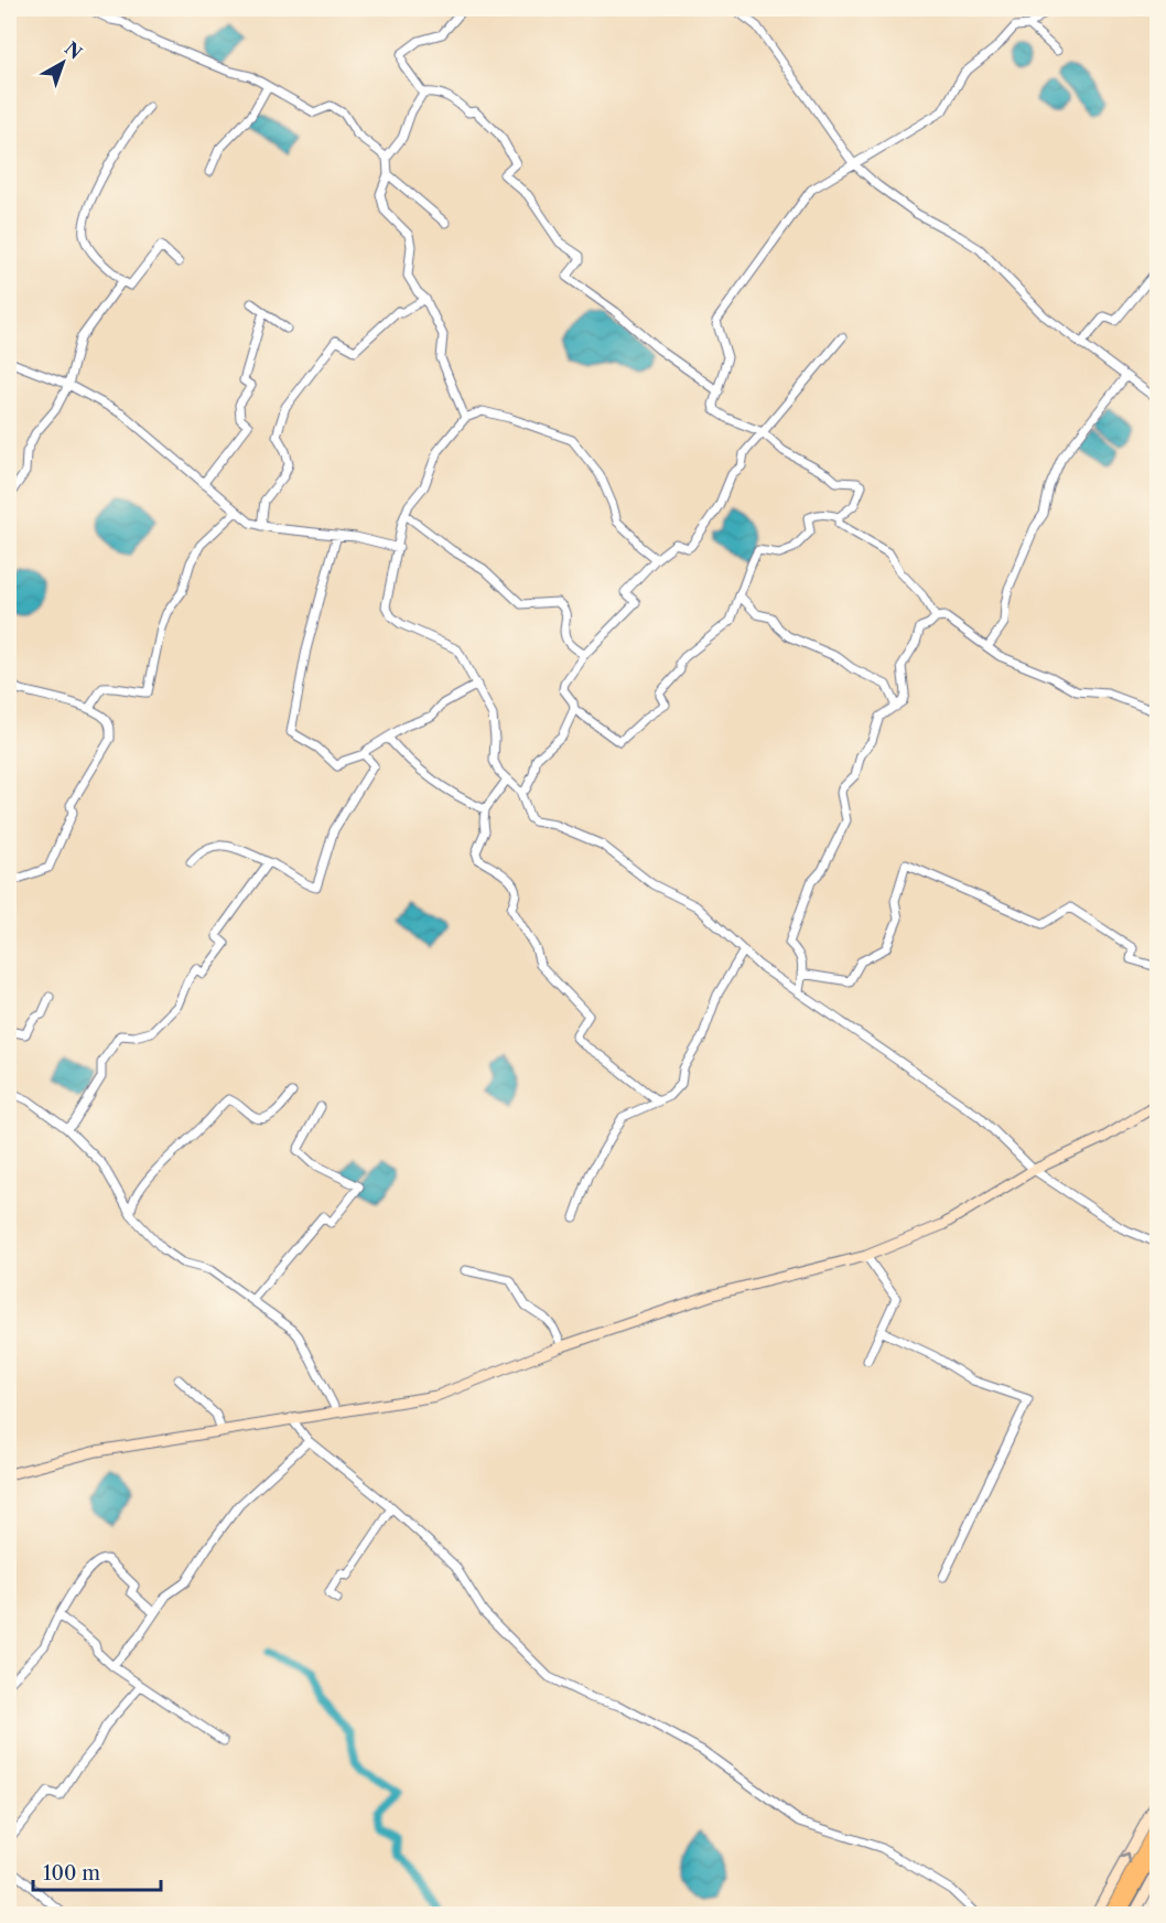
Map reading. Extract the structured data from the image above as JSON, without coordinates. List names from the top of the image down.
{
  "scale_bar": "100 m",
  "north": "top right"
}
